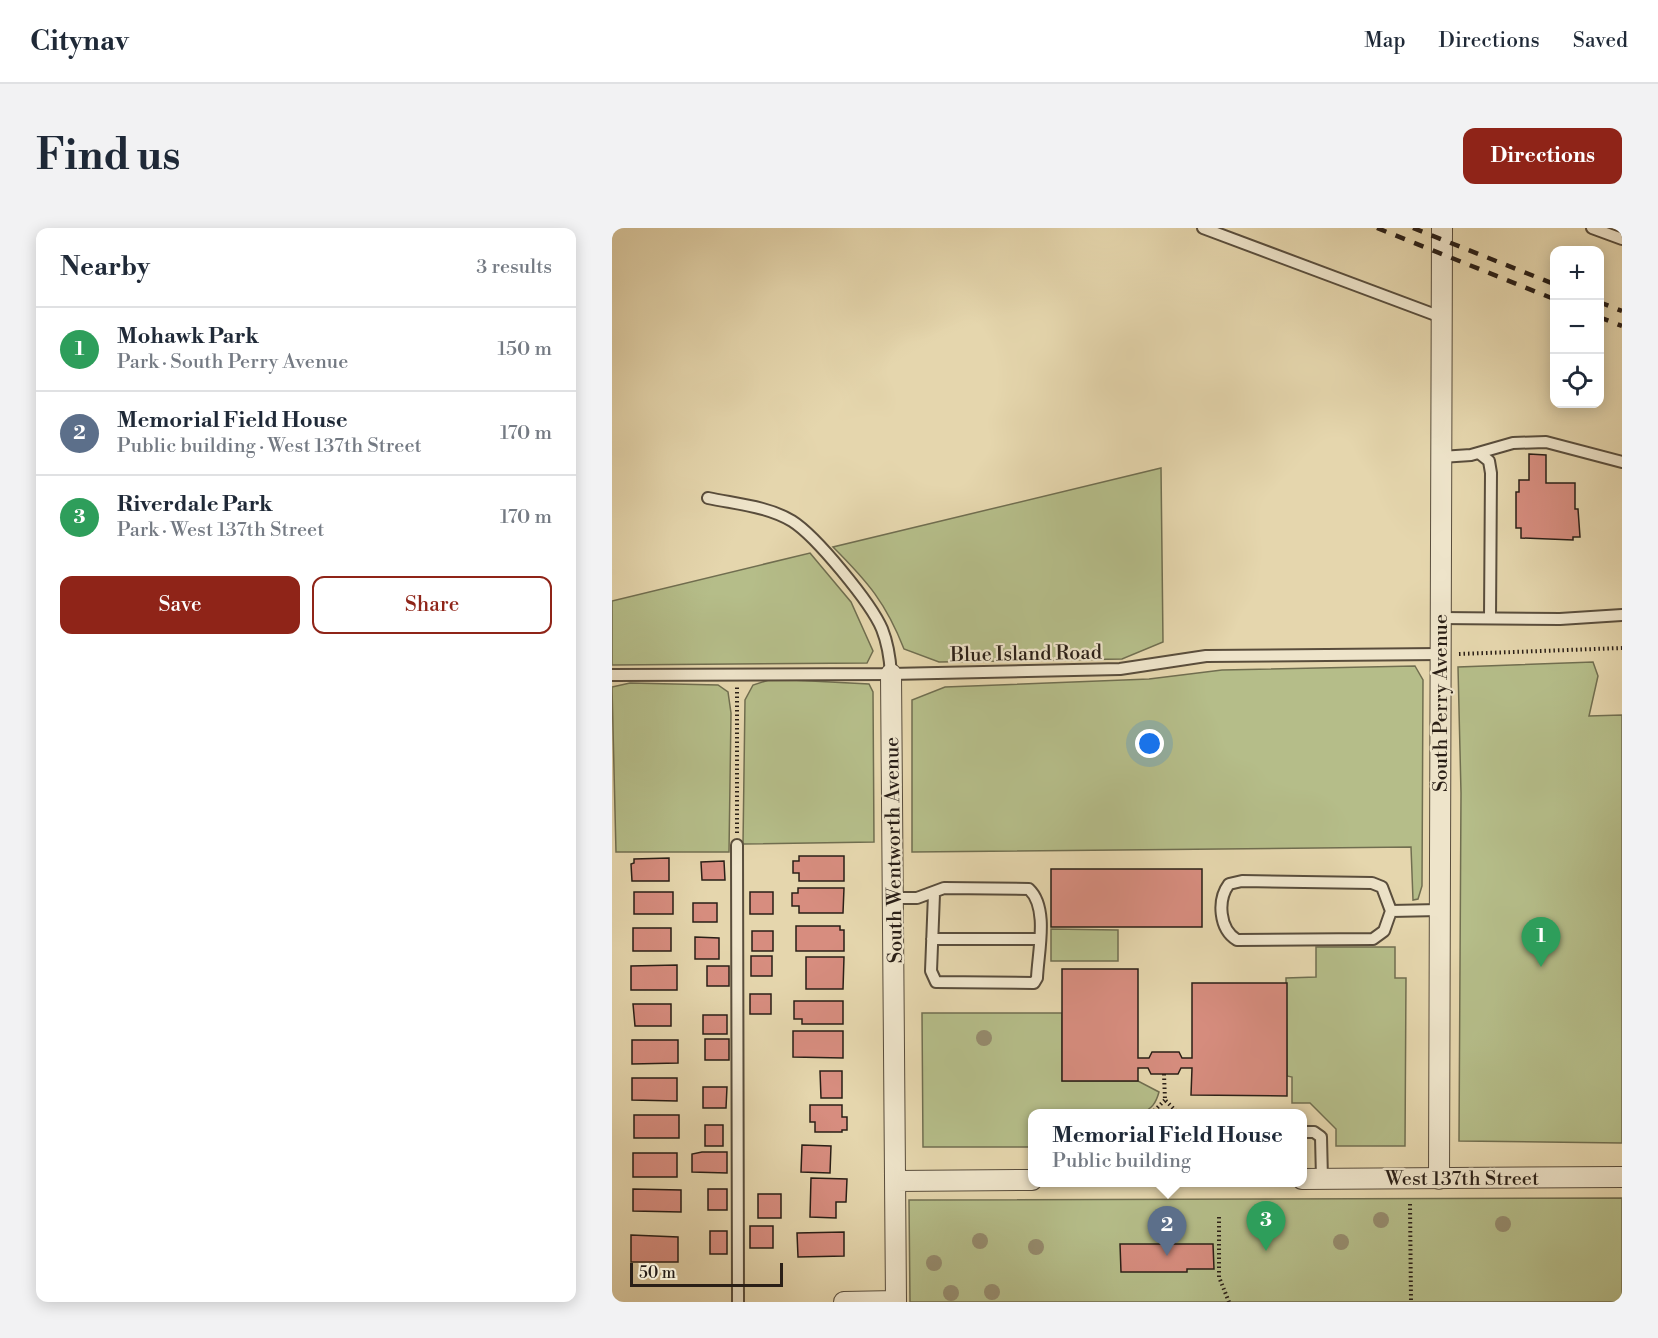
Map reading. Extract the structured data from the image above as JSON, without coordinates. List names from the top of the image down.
{
  "streets": {
    "street": ["South Perry Avenue", "South Wentworth Avenue", "West 137th Street"],
    "lane": ["Blue Island Road"]
  },
  "crossings": [
    ["Blue Island Road", "South Perry Avenue"],
    ["Blue Island Road", "South Wentworth Avenue"],
    ["South Perry Avenue", "West 137th Street"]
  ],
  "scale_bar": "50 m",
  "page": {
    "header": "Citynav",
    "nav": ["Map", "Directions", "Saved"],
    "buttons": [
      "Directions",
      ["Save", "Share"]
    ],
    "title": "Find us",
    "heading": ["Nearby", "3 results"],
    "map_buttons": ["+", "−"],
    "list": [
      {
        "mark": "1",
        "name": "Mohawk Park",
        "note": "Park · South Perry Avenue",
        "value": "150 m"
      },
      {
        "mark": "2",
        "name": "Memorial Field House",
        "note": "Public building · West 137th Street",
        "value": "170 m"
      },
      {
        "mark": "3",
        "name": "Riverdale Park",
        "note": "Park · West 137th Street",
        "value": "170 m"
      }
    ],
    "pins": ["1", "3", "2"],
    "popup": ["Memorial Field House", "Public building"],
    "scale": "50 m"
  }
}
